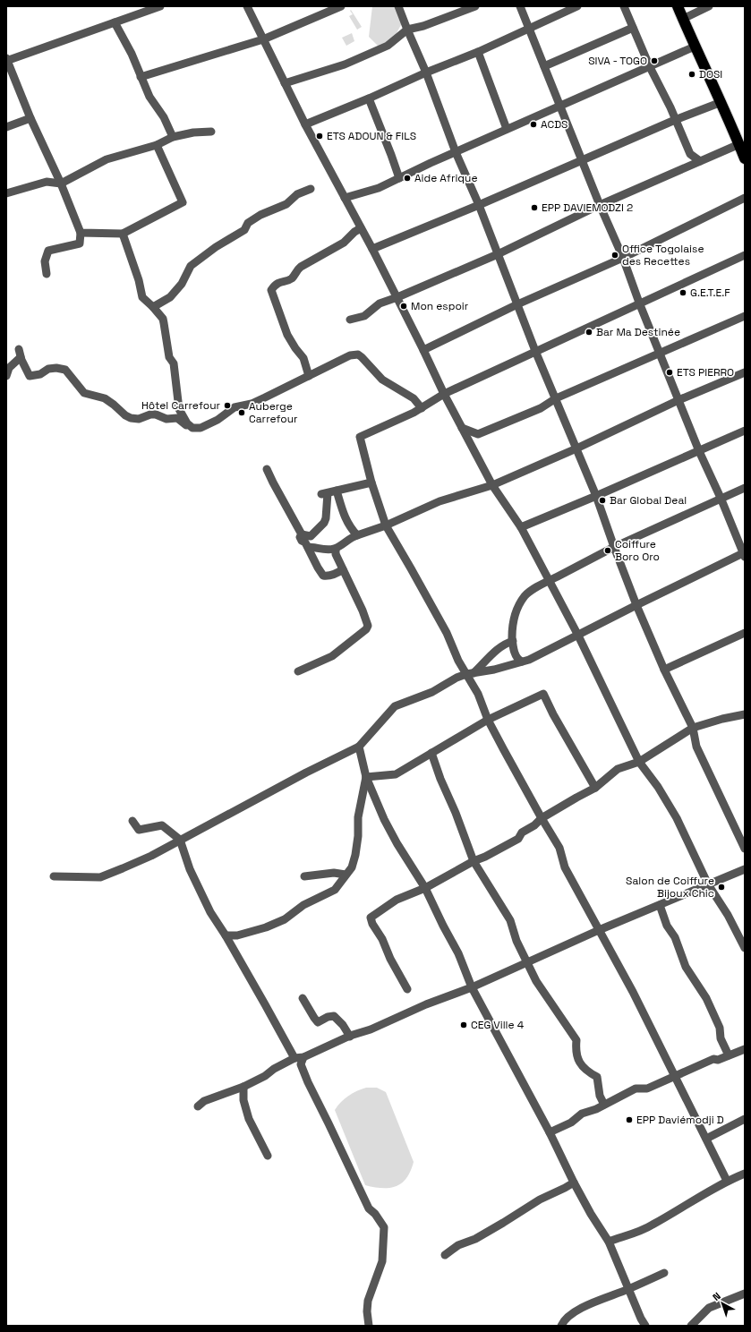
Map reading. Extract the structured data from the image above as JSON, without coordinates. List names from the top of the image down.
{
  "places": [
    "SIVA - TOGO",
    "DOSI",
    "ACDS",
    "ETS ADOUN & FILS",
    "Aide Afrique",
    "EPP DAVIEMODZI 2",
    "Office Togolaise des Recettes",
    "G.E.T.E.F",
    "Mon espoir",
    "Bar Ma Destinée",
    "ETS PIERRO",
    "Hôtel Carrefour",
    "Auberge Carrefour",
    "Bar Global Deal",
    "Coiffure Boro Oro",
    "Salon de Coiffure Bijoux Chic",
    "CEG Ville 4",
    "EPP Daviémodji D"
  ],
  "north": "top left"
}
